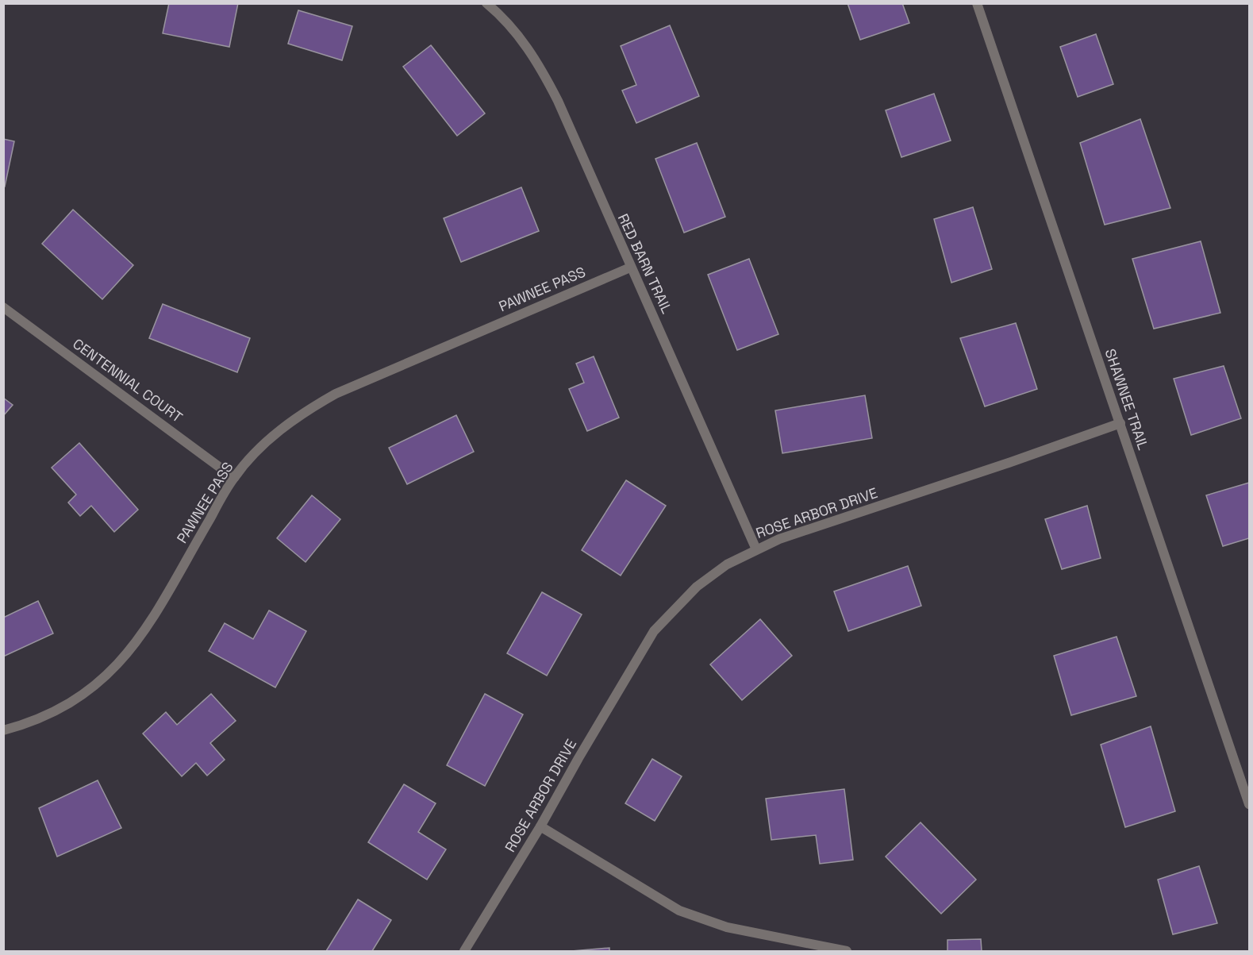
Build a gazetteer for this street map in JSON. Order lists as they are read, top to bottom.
{
  "streets": {
    "street": [
      "RED BARN TRAIL",
      "PAWNEE PASS",
      "CENTENNIAL COURT",
      "SHAWNEE TRAIL",
      "ROSE ARBOR DRIVE"
    ]
  },
  "crossings": [
    ["RED BARN TRAIL", "PAWNEE PASS"],
    ["RED BARN TRAIL", "ROSE ARBOR DRIVE"],
    ["PAWNEE PASS", "CENTENNIAL COURT"],
    ["SHAWNEE TRAIL", "ROSE ARBOR DRIVE"]
  ]
}
